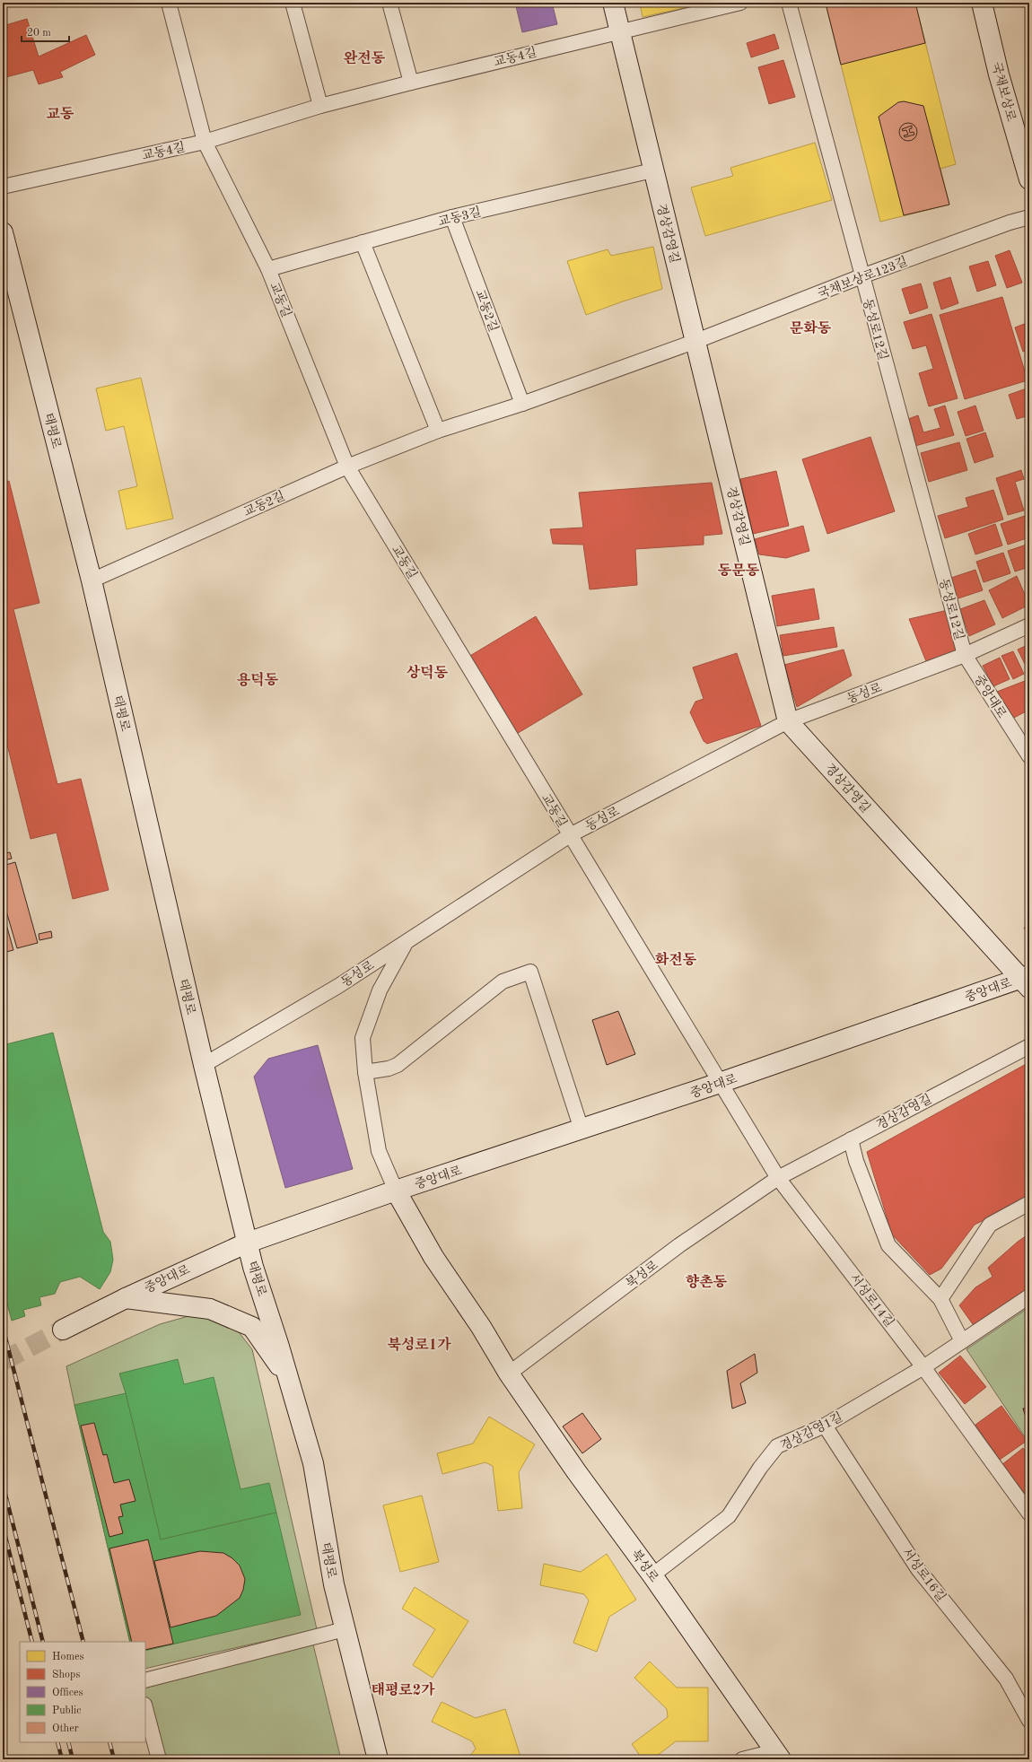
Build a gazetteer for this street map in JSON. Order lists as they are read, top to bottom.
{
  "streets": {
    "main road": [
      "국채보상로",
      "경상감영길",
      "태평로",
      "중앙대로",
      "북성로"
    ],
    "street": [
      "교동4길",
      "교동3길",
      "국채보상로123길",
      "교동길",
      "교동2길",
      "동성로12길",
      "동성로",
      "서성로14길",
      "경상감영1길",
      "서성로16길"
    ]
  },
  "crossings": [
    ["교동4길", "경상감영길"],
    ["교동4길", "교동길"],
    ["교동3길", "경상감영길"],
    ["교동3길", "교동길"],
    ["교동3길", "교동2길"],
    ["경상감영길", "국채보상로123길"],
    ["경상감영길", "교동2길"],
    ["경상감영길", "동성로"],
    ["경상감영길", "중앙대로"],
    ["경상감영길", "북성로"],
    ["경상감영길", "서성로14길"],
    ["국채보상로123길", "교동2길"],
    ["국채보상로123길", "동성로12길"],
    ["교동길", "교동2길"],
    ["교동길", "동성로"],
    ["교동길", "중앙대로"],
    ["교동길", "서성로14길"],
    ["교동2길", "태평로"],
    ["동성로12길", "동성로"],
    ["동성로12길", "중앙대로"],
    ["태평로", "동성로"],
    ["태평로", "중앙대로"],
    ["동성로", "중앙대로"],
    ["중앙대로", "북성로"],
    ["중앙대로", "서성로14길"],
    ["북성로", "서성로14길"],
    ["북성로", "경상감영1길"],
    ["서성로14길", "경상감영1길"],
    ["경상감영1길", "서성로16길"]
  ],
  "districts": [
    "완전동",
    "교동",
    "문화동",
    "동문동",
    "상덕동",
    "용덕동",
    "화전동",
    "향촌동",
    "북성로1가",
    "태평로2가"
  ],
  "legend": [
    "Homes",
    "Shops",
    "Offices",
    "Public",
    "Other"
  ],
  "scale_bar": "20 m"
}
